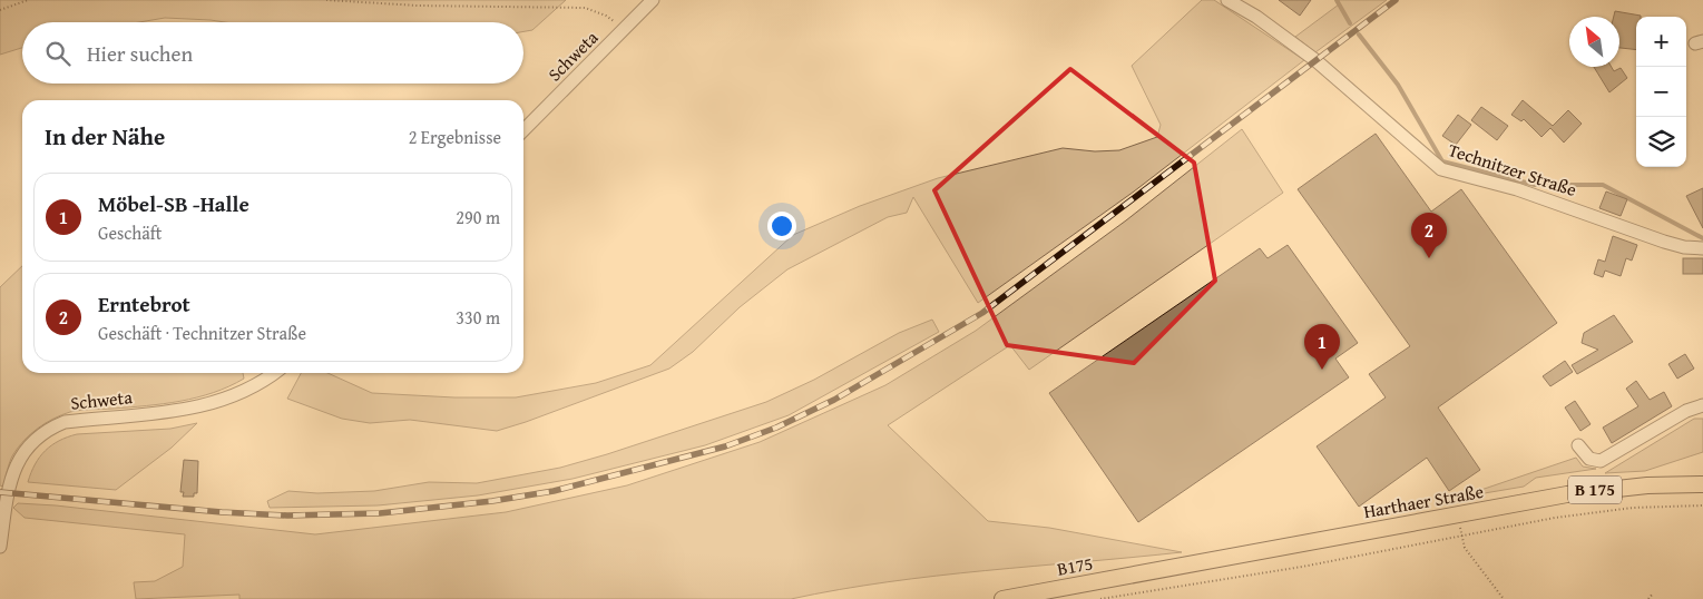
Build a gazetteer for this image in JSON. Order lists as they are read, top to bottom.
{
  "streets": {
    "main road": ["B 175", "Harthaer Straße", "B175"],
    "street": ["Schweta", "Technitzer Straße"]
  },
  "crossings": [
    ["Harthaer Straße", "B175"]
  ],
  "north": "top left",
  "page": {
    "map_buttons": ["+", "−"],
    "search": "Hier suchen",
    "heading": ["In der Nähe", "2 Ergebnisse"],
    "list": [
      {
        "mark": "1",
        "name": "Möbel-SB -Halle",
        "note": "Geschäft",
        "value": "290 m"
      },
      {
        "mark": "2",
        "name": "Erntebrot",
        "note": "Geschäft · Technitzer Straße",
        "value": "330 m"
      }
    ],
    "pins": ["2", "1"]
  }
}
